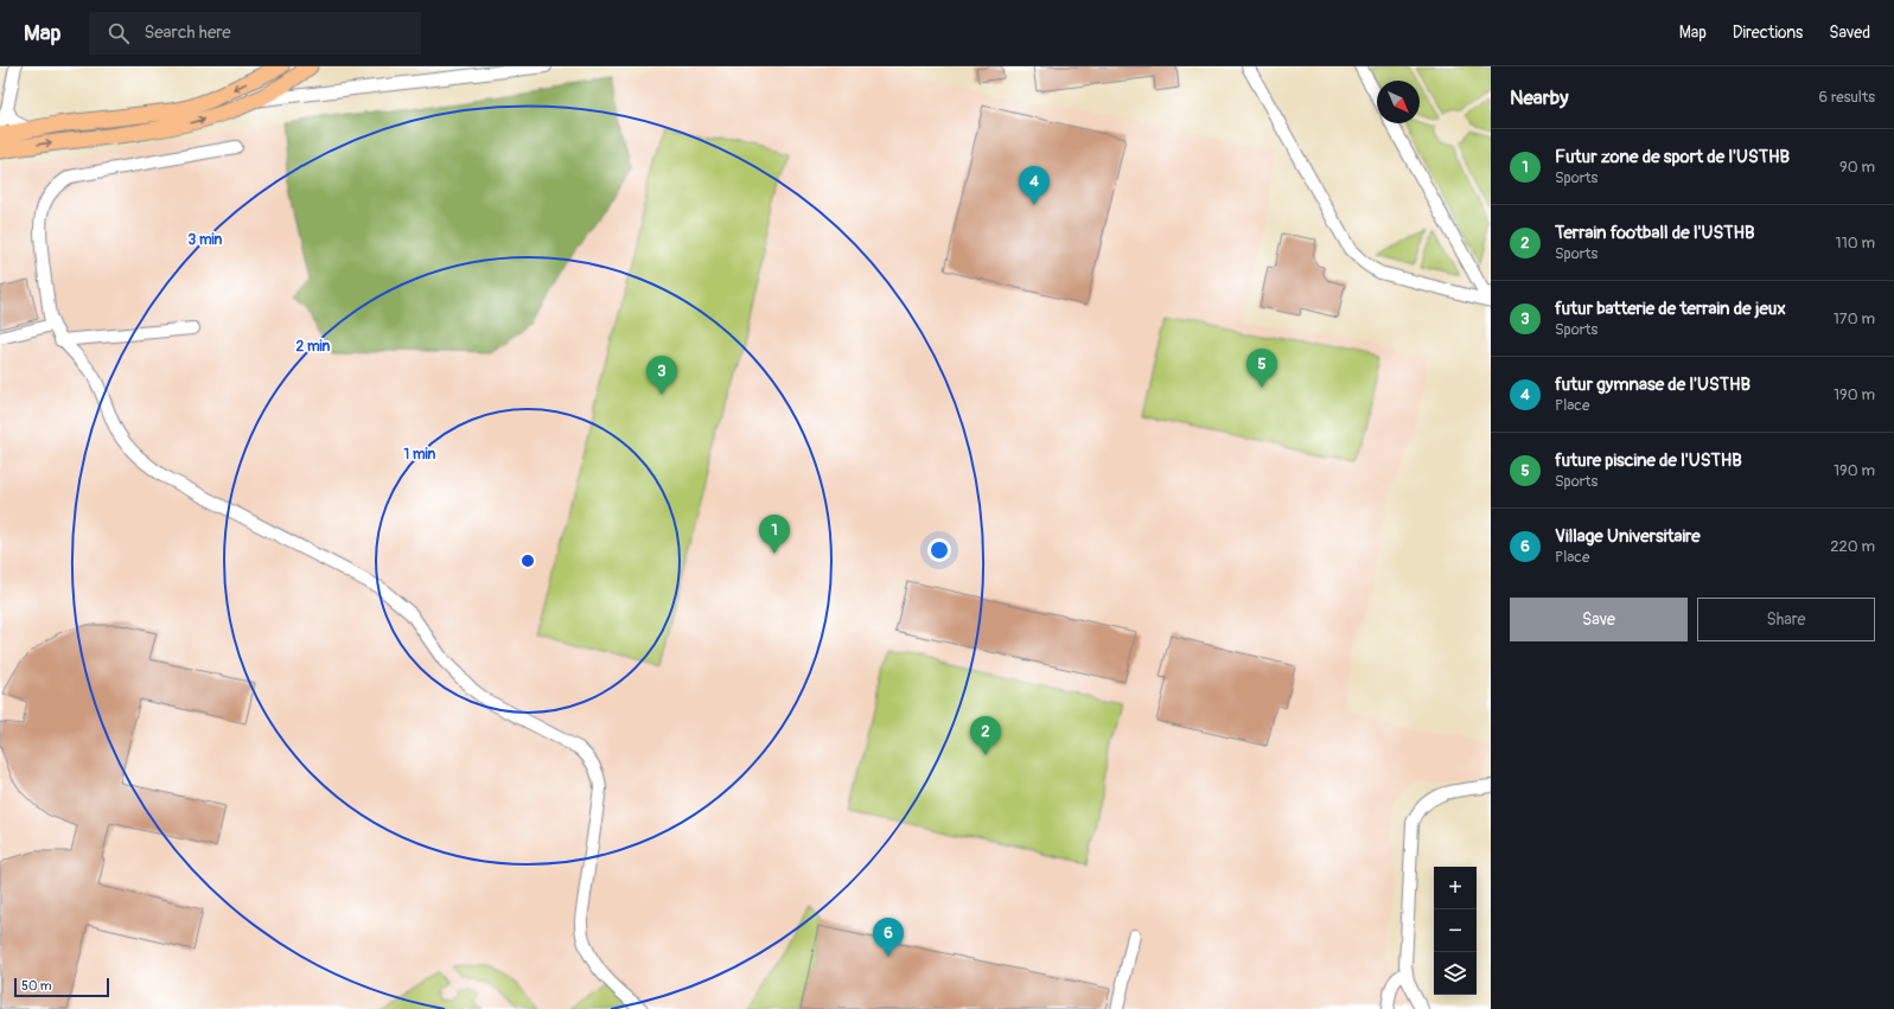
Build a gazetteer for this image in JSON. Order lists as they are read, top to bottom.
{
  "scale_bar": "50 m",
  "north": "bottom right",
  "page": {
    "header": "Map",
    "search": "Search here",
    "nav": ["Map", "Directions", "Saved"],
    "heading": ["Nearby", "6 results"],
    "list": [
      {
        "mark": "1",
        "name": "Futur zone de sport de l'USTHB",
        "note": "Sports",
        "value": "90 m"
      },
      {
        "mark": "2",
        "name": "Terrain football de l'USTHB",
        "note": "Sports",
        "value": "110 m"
      },
      {
        "mark": "3",
        "name": "futur batterie de terrain de jeux",
        "note": "Sports",
        "value": "170 m"
      },
      {
        "mark": "4",
        "name": "futur gymnase de l'USTHB",
        "note": "Place",
        "value": "190 m"
      },
      {
        "mark": "5",
        "name": "future piscine de l'USTHB",
        "note": "Sports",
        "value": "190 m"
      },
      {
        "mark": "6",
        "name": "Village Universitaire",
        "note": "Place",
        "value": "220 m"
      }
    ],
    "pins": [
      "4",
      "5",
      "3",
      "1",
      "2",
      "6"
    ],
    "buttons": ["Save", "Share"],
    "map_buttons": ["+", "−"],
    "scale": "50 m"
  },
  "rings": ["3 min", "2 min", "1 min"]
}
